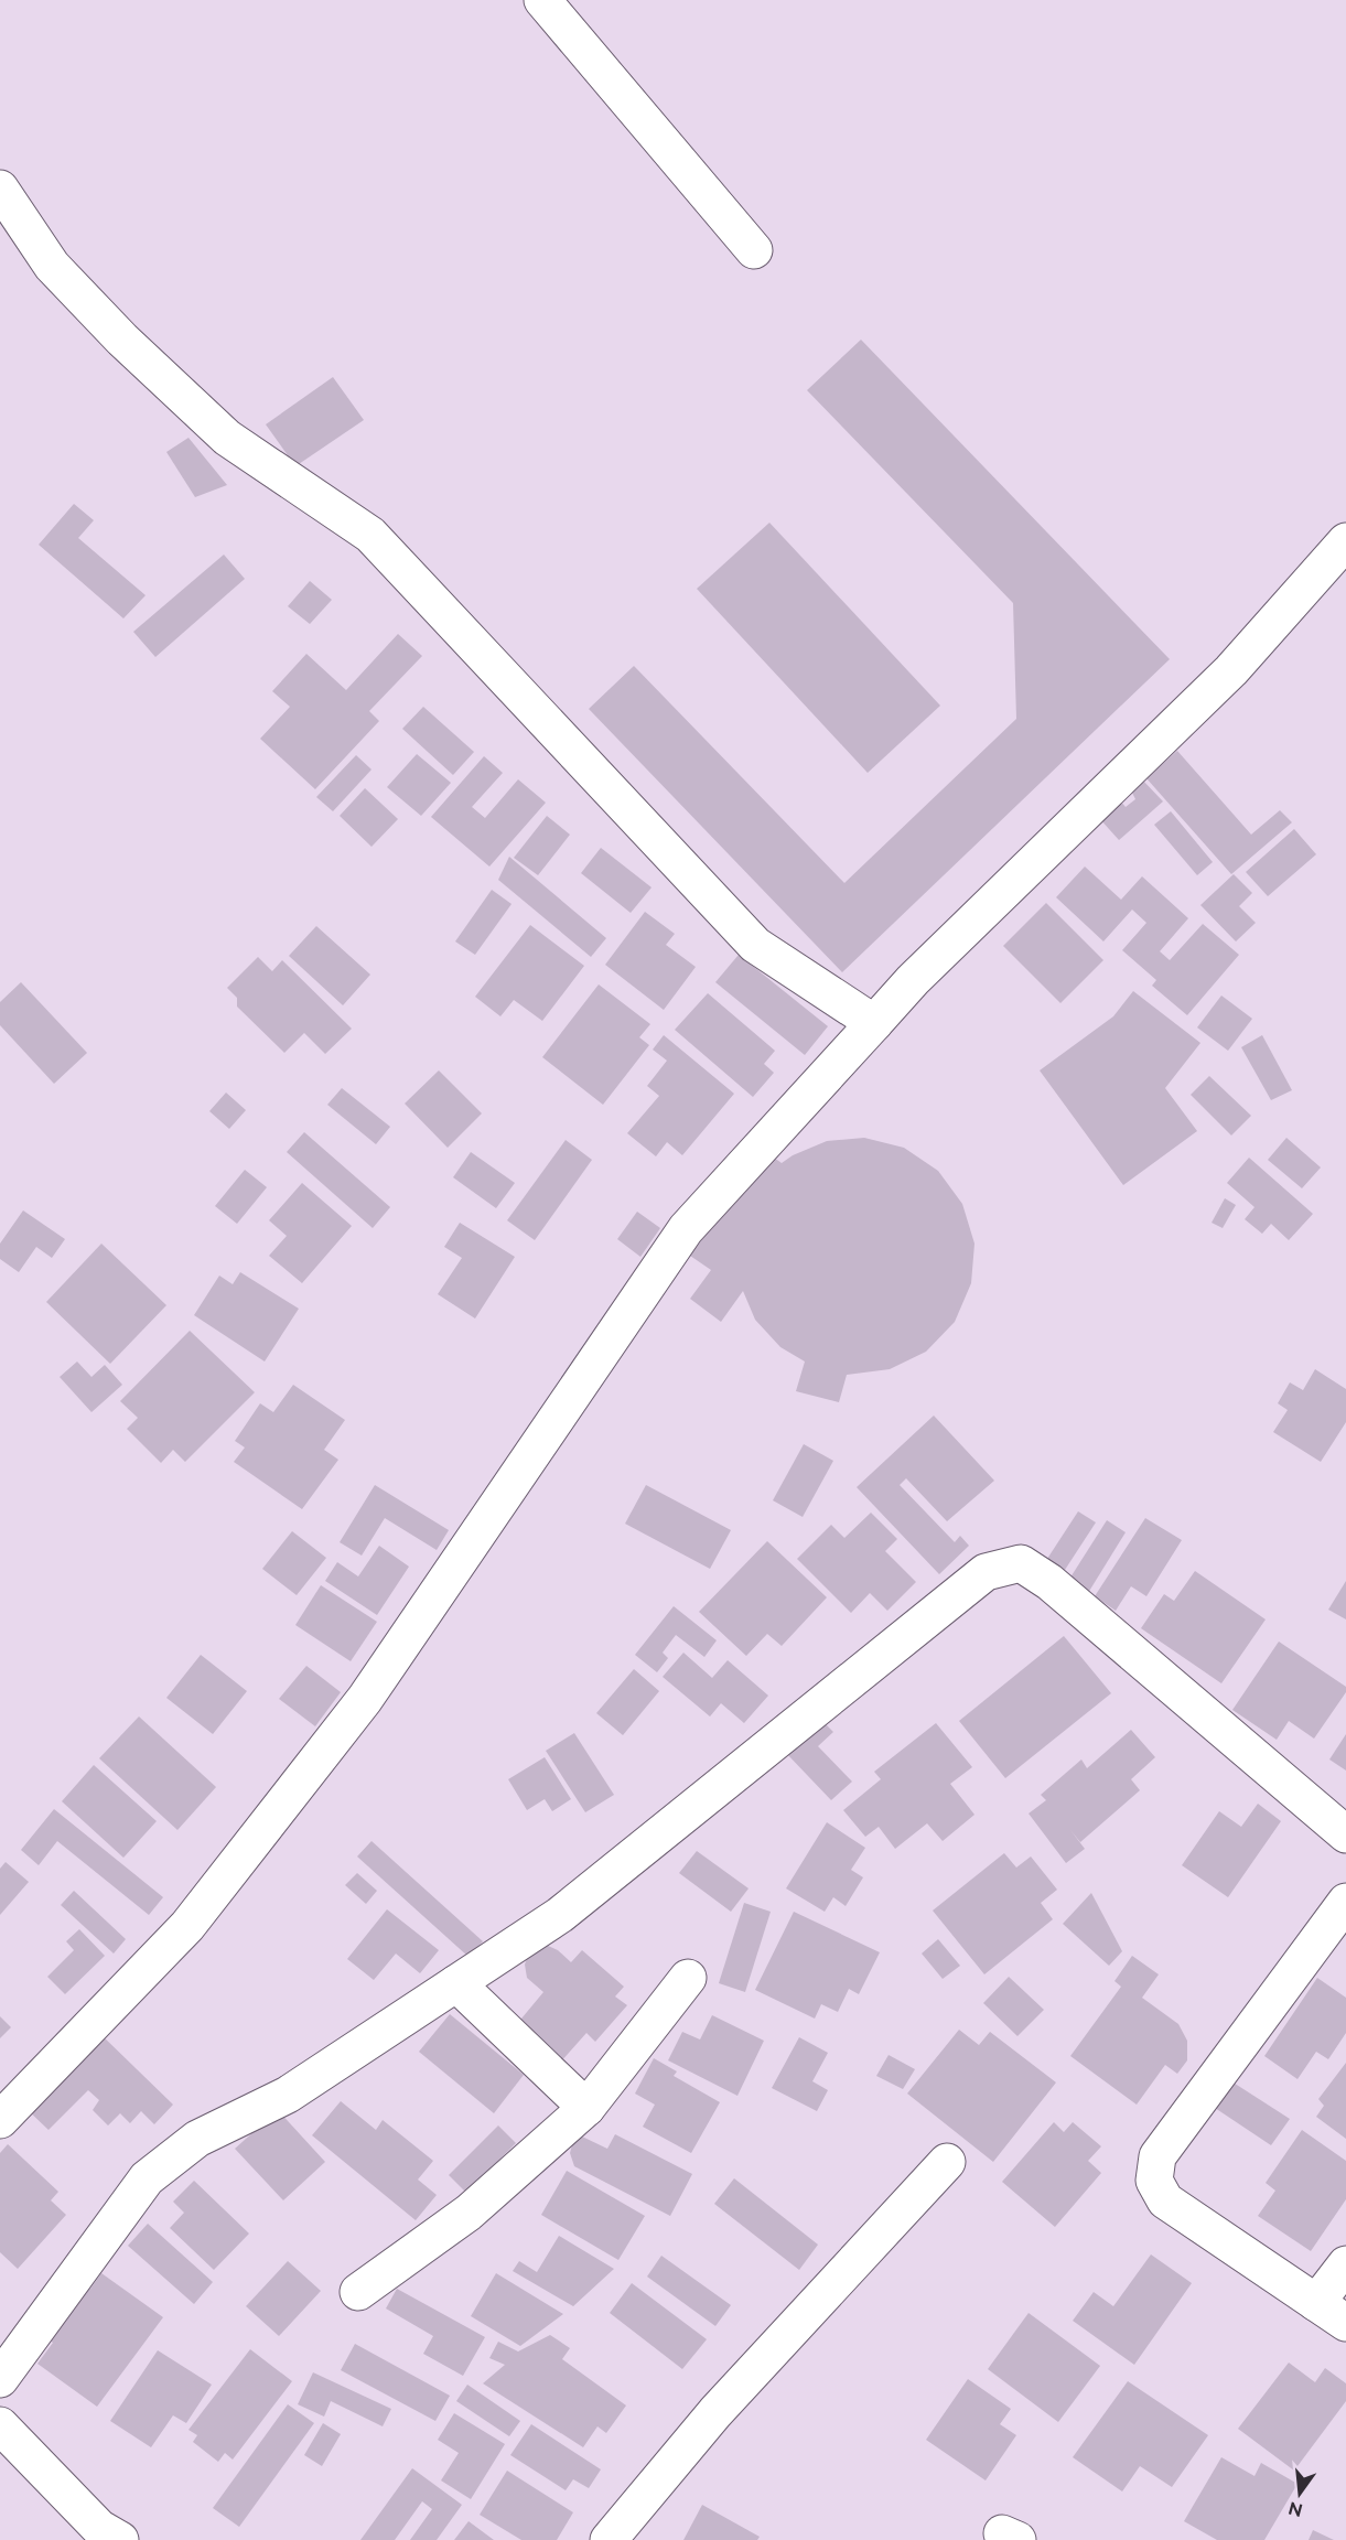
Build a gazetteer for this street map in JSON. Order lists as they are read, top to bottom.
{
  "north": "bottom"
}
